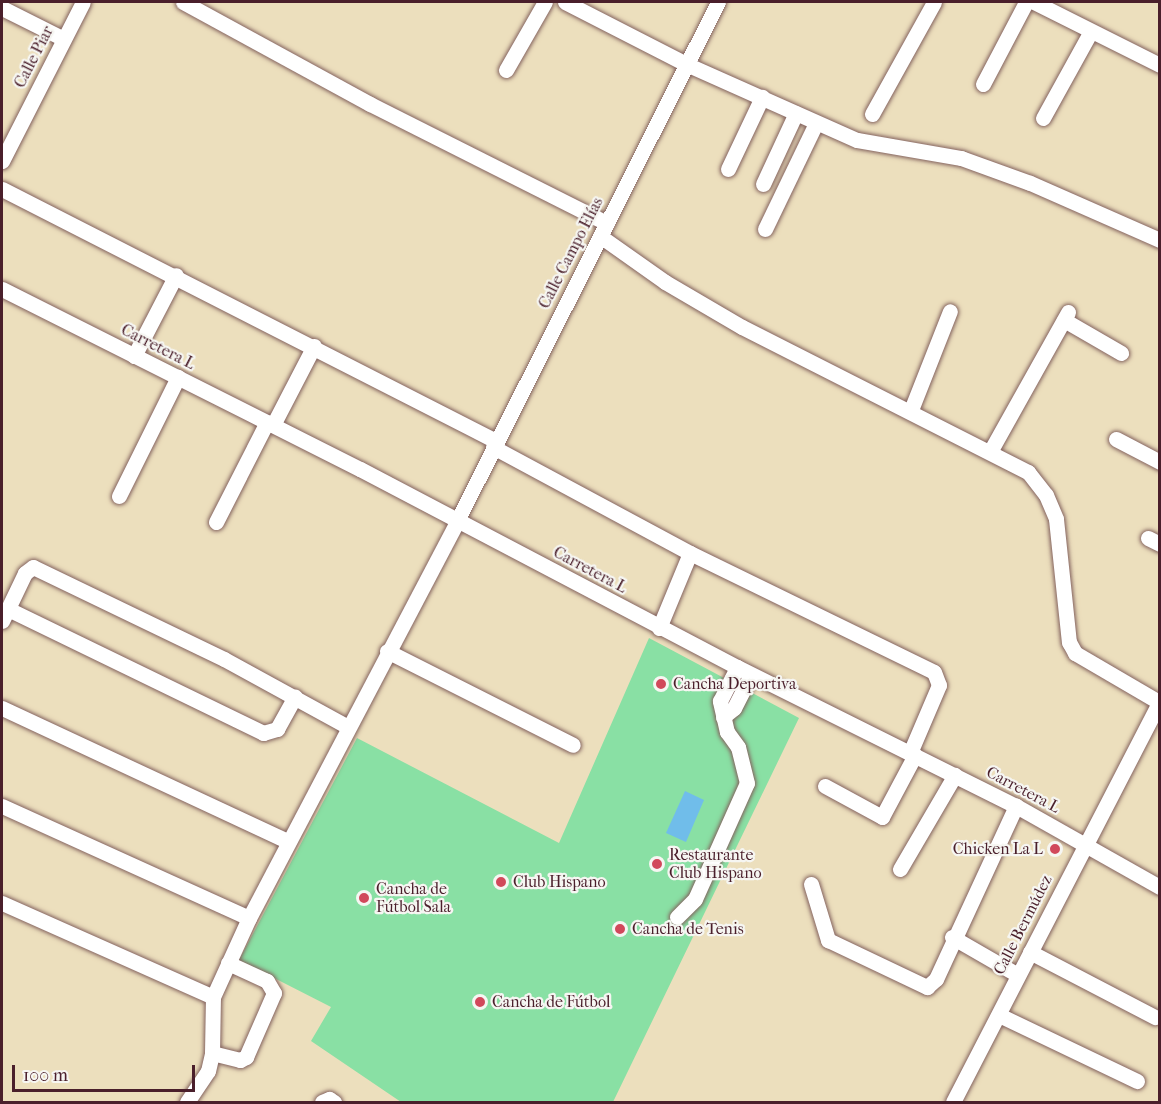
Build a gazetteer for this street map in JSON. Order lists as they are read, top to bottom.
{
  "streets": {
    "street": [
      "Calle Piar",
      "Calle Campo Elías",
      "Carretera L",
      "Calle Bermúdez"
    ]
  },
  "crossings": [
    ["Calle Campo Elías", "Carretera L"],
    ["Carretera L", "Calle Bermúdez"]
  ],
  "places": [
    "Cancha Deportiva",
    "Chicken La L",
    "Restaurante Club Hispano",
    "Club Hispano",
    "Cancha de Fútbol Sala",
    "Cancha de Tenis",
    "Cancha de Fútbol"
  ],
  "scale_bar": "100 m"
}
